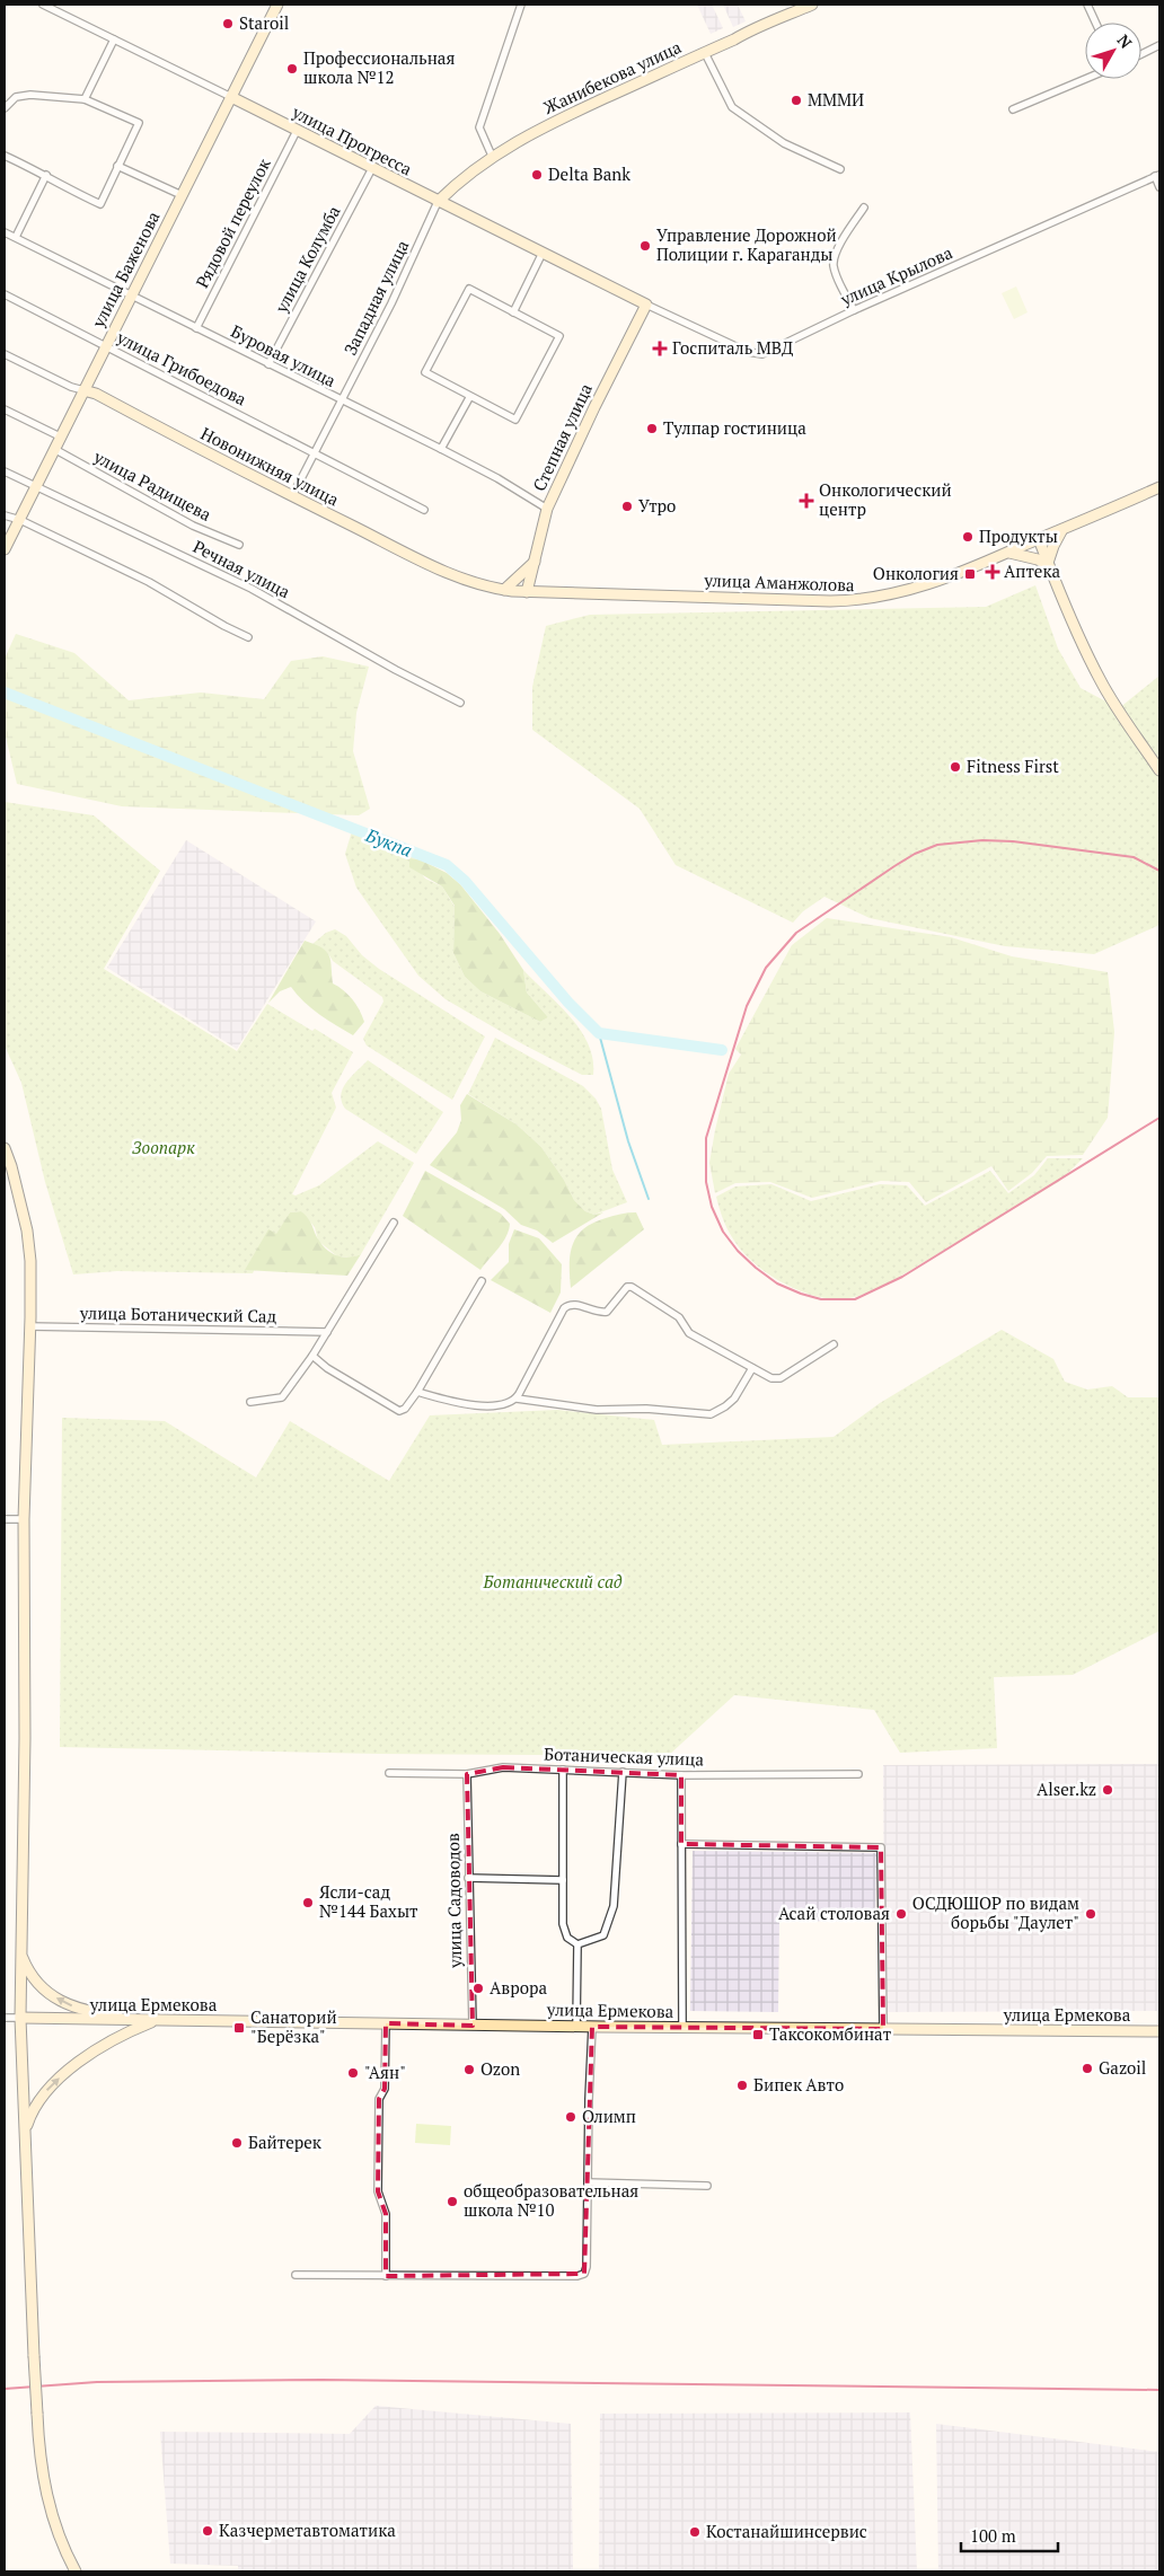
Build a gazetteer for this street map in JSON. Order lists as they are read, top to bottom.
{
  "streets": {
    "main road": [
      "Жанибекова улица",
      "улица Прогресса",
      "улица Баженова",
      "Степная улица",
      "Новонижняя улица",
      "улица Аманжолова",
      "улица Ермекова"
    ],
    "street": [
      "Рядовой переулок",
      "улица Колумба",
      "улица Крылова",
      "Западная улица",
      "Буровая улица",
      "улица Грибоедова",
      "улица Радищева",
      "Речная улица",
      "улица Ботанический Сад",
      "Ботаническая улица",
      "улица Садоводов"
    ]
  },
  "crossings": [
    ["Жанибекова улица", "улица Прогресса"],
    ["Жанибекова улица", "Западная улица"],
    ["улица Прогресса", "Рядовой переулок"],
    ["улица Прогресса", "улица Колумба"],
    ["улица Прогресса", "улица Баженова"],
    ["улица Прогресса", "улица Крылова"],
    ["улица Прогресса", "Западная улица"],
    ["улица Прогресса", "Степная улица"],
    ["Рядовой переулок", "Буровая улица"],
    ["улица Колумба", "Буровая улица"],
    ["улица Баженова", "Буровая улица"],
    ["улица Баженова", "улица Грибоедова"],
    ["улица Баженова", "Новонижняя улица"],
    ["улица Баженова", "улица Радищева"],
    ["улица Баженова", "Речная улица"],
    ["улица Крылова", "Степная улица"],
    ["Западная улица", "Буровая улица"],
    ["Западная улица", "улица Грибоедова"],
    ["Западная улица", "Новонижняя улица"],
    ["Буровая улица", "Степная улица"],
    ["Степная улица", "Новонижняя улица"],
    ["Степная улица", "улица Аманжолова"],
    ["Новонижняя улица", "улица Аманжолова"],
    ["Ботаническая улица", "улица Садоводов"],
    ["улица Садоводов", "улица Ермекова"]
  ],
  "water": ["Букпа"],
  "parks": ["Зоопарк", "Ботанический сад"],
  "places": {
    "other": [
      "Staroil",
      "Профессиональная школа №12",
      "МММИ",
      "Delta Bank",
      "Управление Дорожной Полиции г. Караганды",
      "Тулпар гостиница",
      "Утро",
      "Продукты",
      "Fitness First",
      "Alser.kz",
      "Ясли-сад №144 Бахыт",
      "Асай столовая",
      "ОСДЮШОР по видам борьбы \"Даулет\"",
      "Аврора",
      "Gazoil",
      "Ozon",
      "\"Аян\"",
      "Бипек Авто",
      "Олимп",
      "Байтерек",
      "общеобразовательная школа №10",
      "Казчерметавтоматика",
      "Костанайшинсервис"
    ],
    "health": ["Госпиталь МВД", "Онкологический центр", "Аптека"],
    "transit": ["Онкология", "Санаторий \"Берёзка\"", "Таксокомбинат"]
  },
  "scale_bar": "100 m",
  "north": "top right"
}
